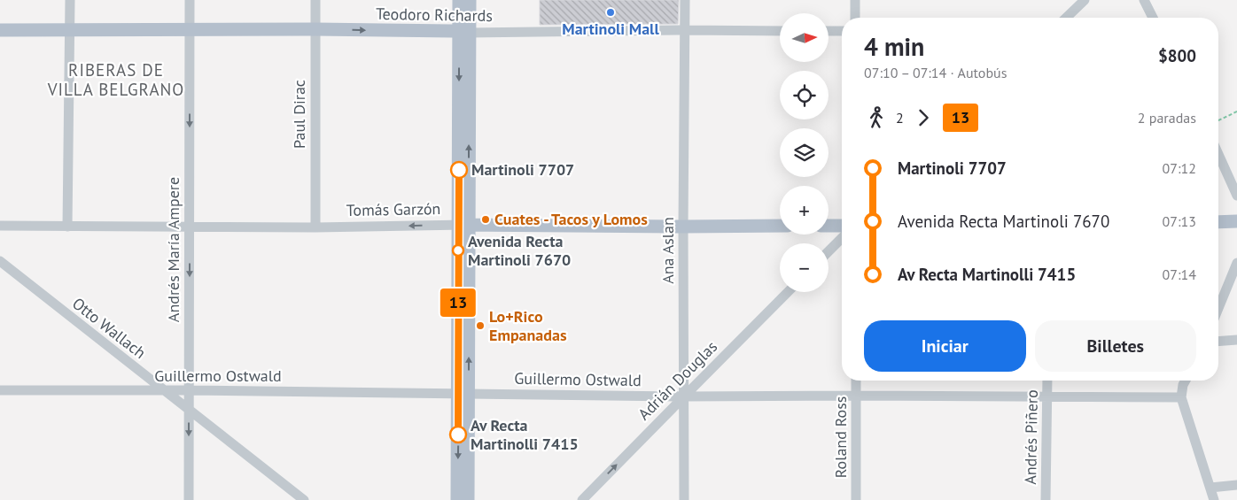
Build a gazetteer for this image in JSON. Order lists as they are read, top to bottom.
{
  "streets": {
    "main road": ["Teodoro Richards", "Tomás Garzón"],
    "street": [
      "Paul Dirac",
      "Andrés María Ampere",
      "Ana Aslan",
      "Otto Wallach",
      "Guillermo Ostwald",
      "Adrián Douglas",
      "Roland Ross",
      "Andrés Piñero"
    ]
  },
  "crossings": [
    ["Teodoro Richards", "Paul Dirac"],
    ["Teodoro Richards", "Andrés María Ampere"],
    ["Teodoro Richards", "Ana Aslan"],
    ["Paul Dirac", "Tomás Garzón"],
    ["Tomás Garzón", "Andrés María Ampere"],
    ["Tomás Garzón", "Ana Aslan"],
    ["Andrés María Ampere", "Otto Wallach"],
    ["Andrés María Ampere", "Guillermo Ostwald"],
    ["Ana Aslan", "Guillermo Ostwald"],
    ["Ana Aslan", "Adrián Douglas"],
    ["Otto Wallach", "Guillermo Ostwald"],
    ["Guillermo Ostwald", "Adrián Douglas"],
    ["Guillermo Ostwald", "Roland Ross"],
    ["Guillermo Ostwald", "Andrés Piñero"]
  ],
  "one_way": ["Andrés María Ampere", "Adrián Douglas"],
  "districts": ["RIBERAS DE VILLA BELGRANO"],
  "places": [
    "Martinoli Mall",
    "Martinoli 7707",
    "Cuates - Tacos y Lomos",
    "Avenida Recta Martinoli 7670",
    "Lo+Rico Empanadas",
    "Av Recta Martinolli 7415"
  ],
  "lines": ["bus line 13"],
  "north": "right",
  "page": {
    "on_map": "13",
    "map_buttons": ["+", "−"],
    "heading": ["4 min", "07:10 – 07:14 · Autobús", "$800"],
    "legs": ["2", "13", "2 paradas"],
    "list": [
      {
        "name": "Martinoli 7707",
        "value": "07:12"
      },
      {
        "name": "Avenida Recta Martinoli 7670",
        "value": "07:13"
      },
      {
        "name": "Av Recta Martinolli 7415",
        "value": "07:14"
      }
    ],
    "buttons": ["Iniciar", "Billetes"]
  }
}
